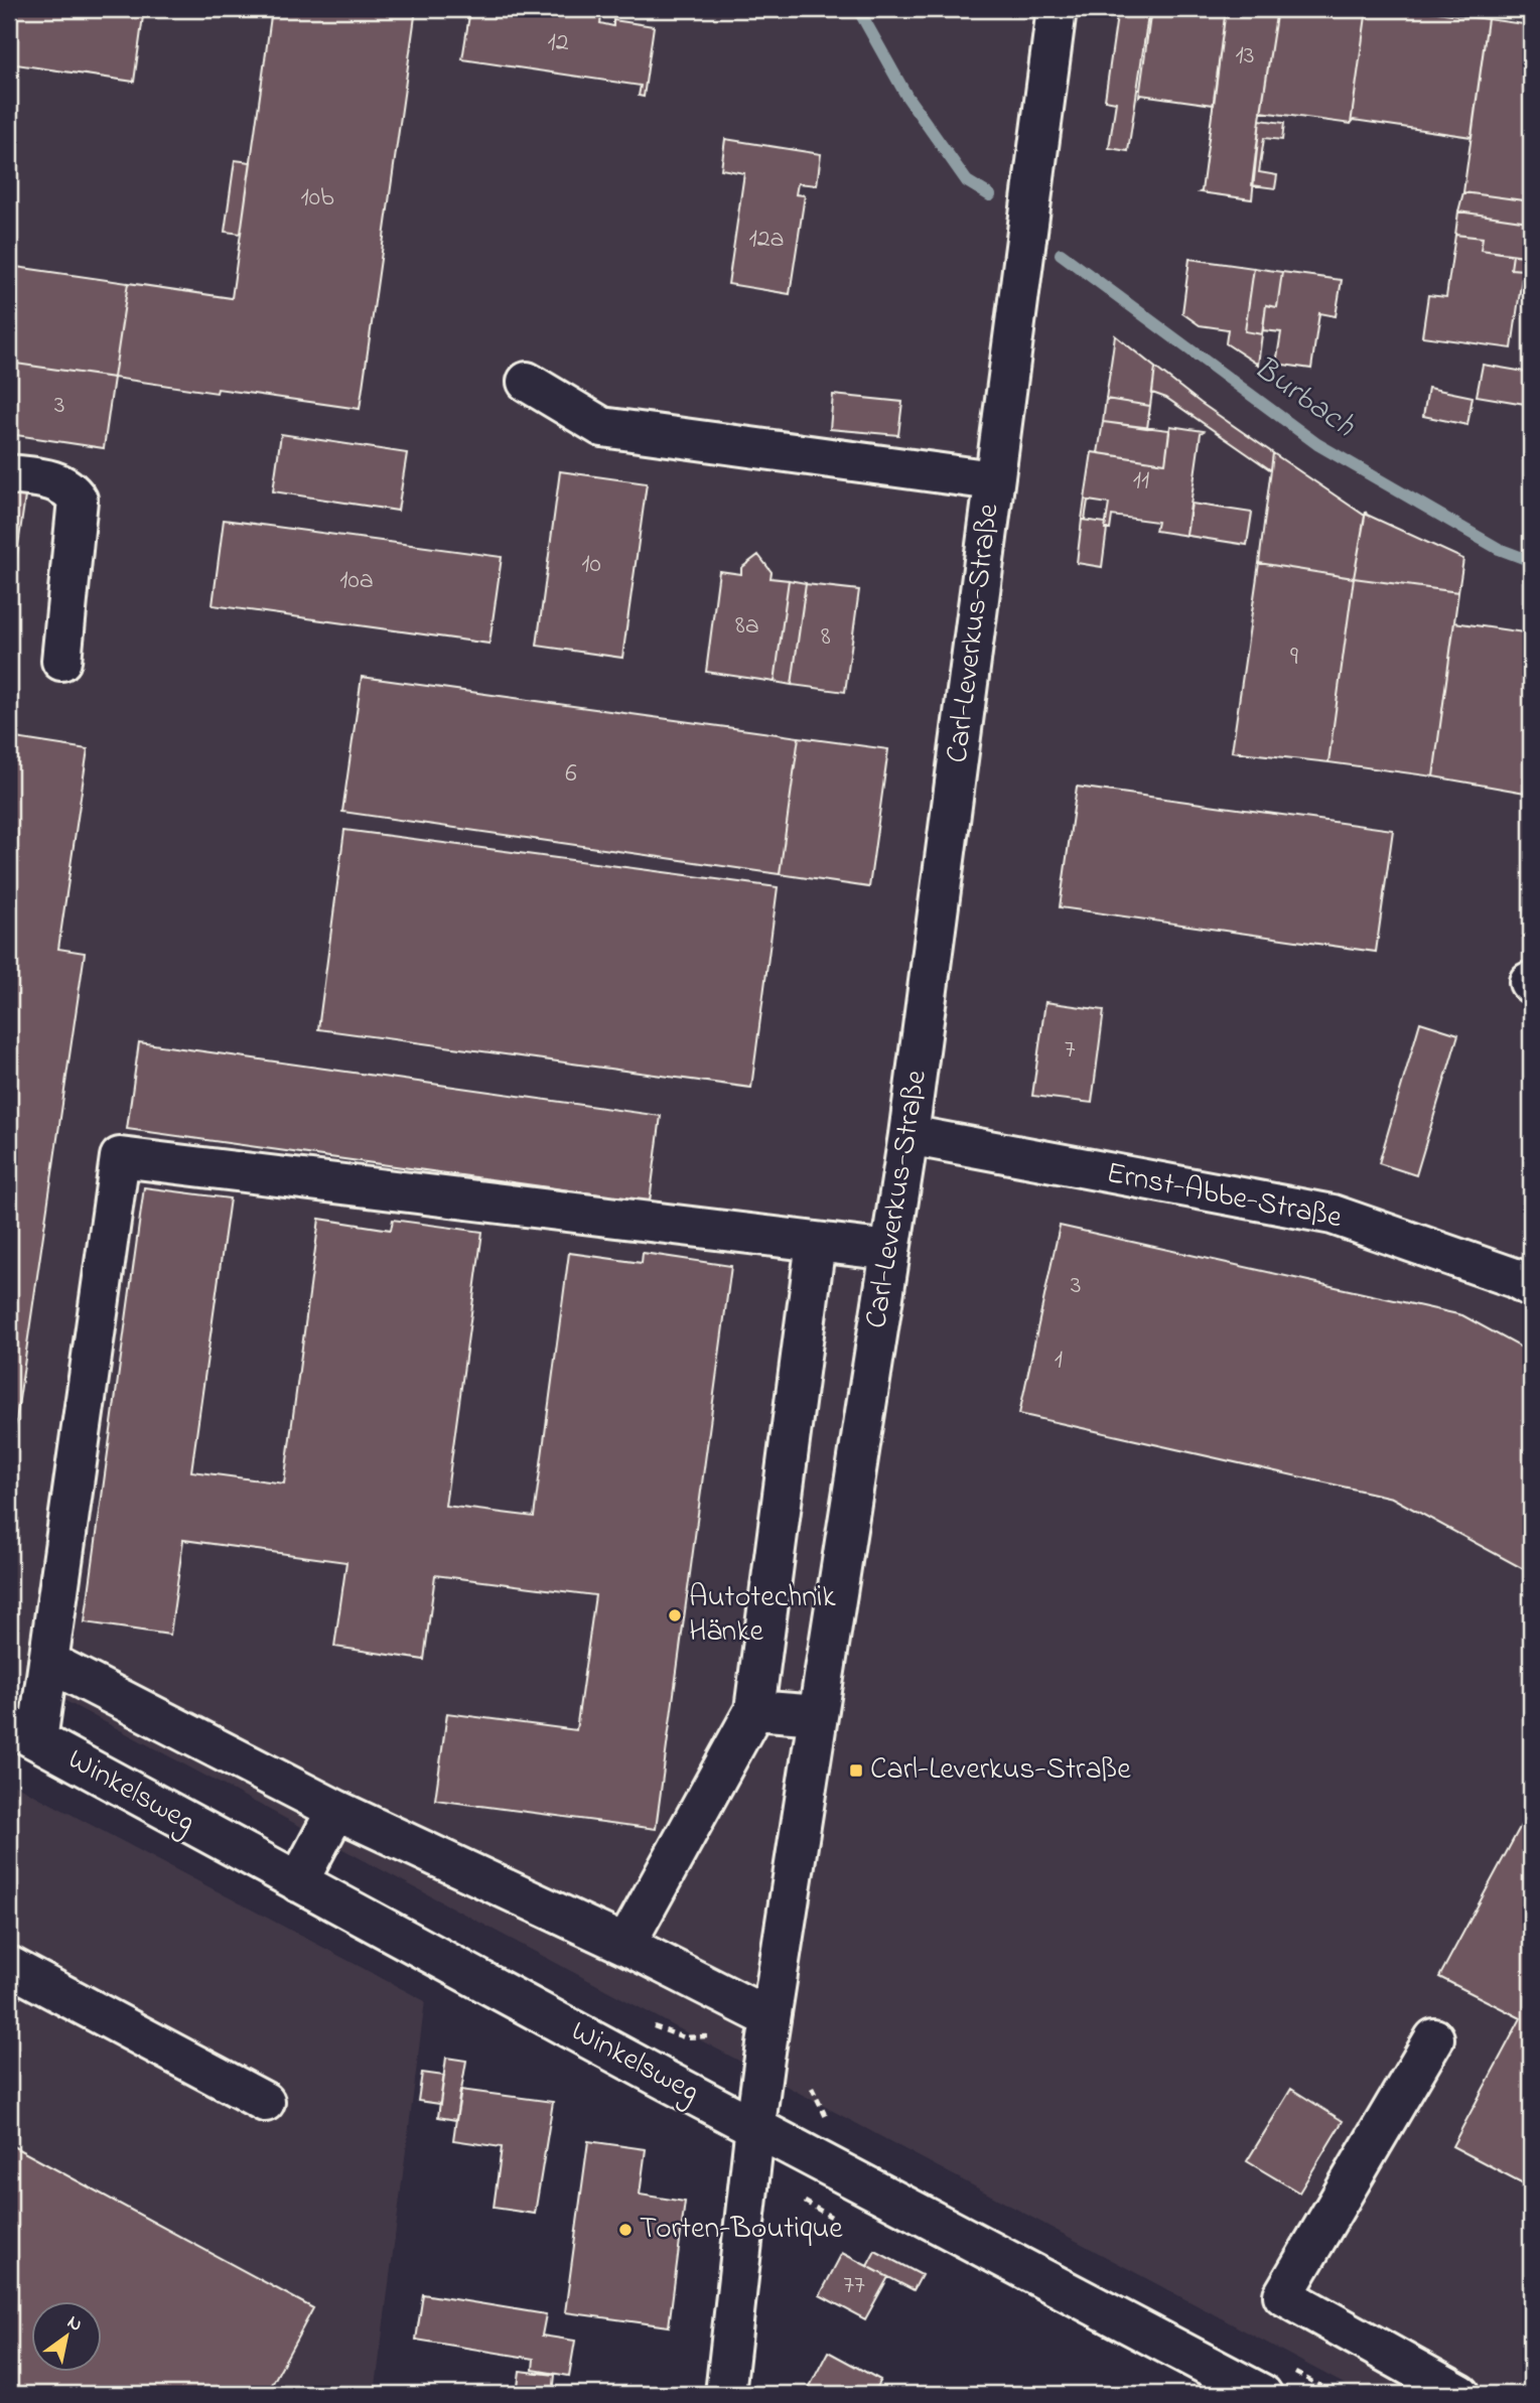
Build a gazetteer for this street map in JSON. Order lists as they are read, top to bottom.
{
  "streets": {
    "street": ["Carl-Leverkus-Straße", "Ernst-Abbe-Straße", "Winkelsweg"]
  },
  "crossings": [
    ["Carl-Leverkus-Straße", "Ernst-Abbe-Straße"],
    ["Carl-Leverkus-Straße", "Winkelsweg"]
  ],
  "water": ["Burbach"],
  "places": {
    "other": ["Autotechnik Hänke", "Torten-Boutique"],
    "transit": ["Carl-Leverkus-Straße"]
  },
  "house_numbers": [
    "12",
    "13",
    "10b",
    "12a",
    "3",
    "11",
    "10",
    "10a",
    "8a",
    "8",
    "9",
    "6",
    "7",
    "3",
    "1",
    "77"
  ],
  "north": "top right"
}
